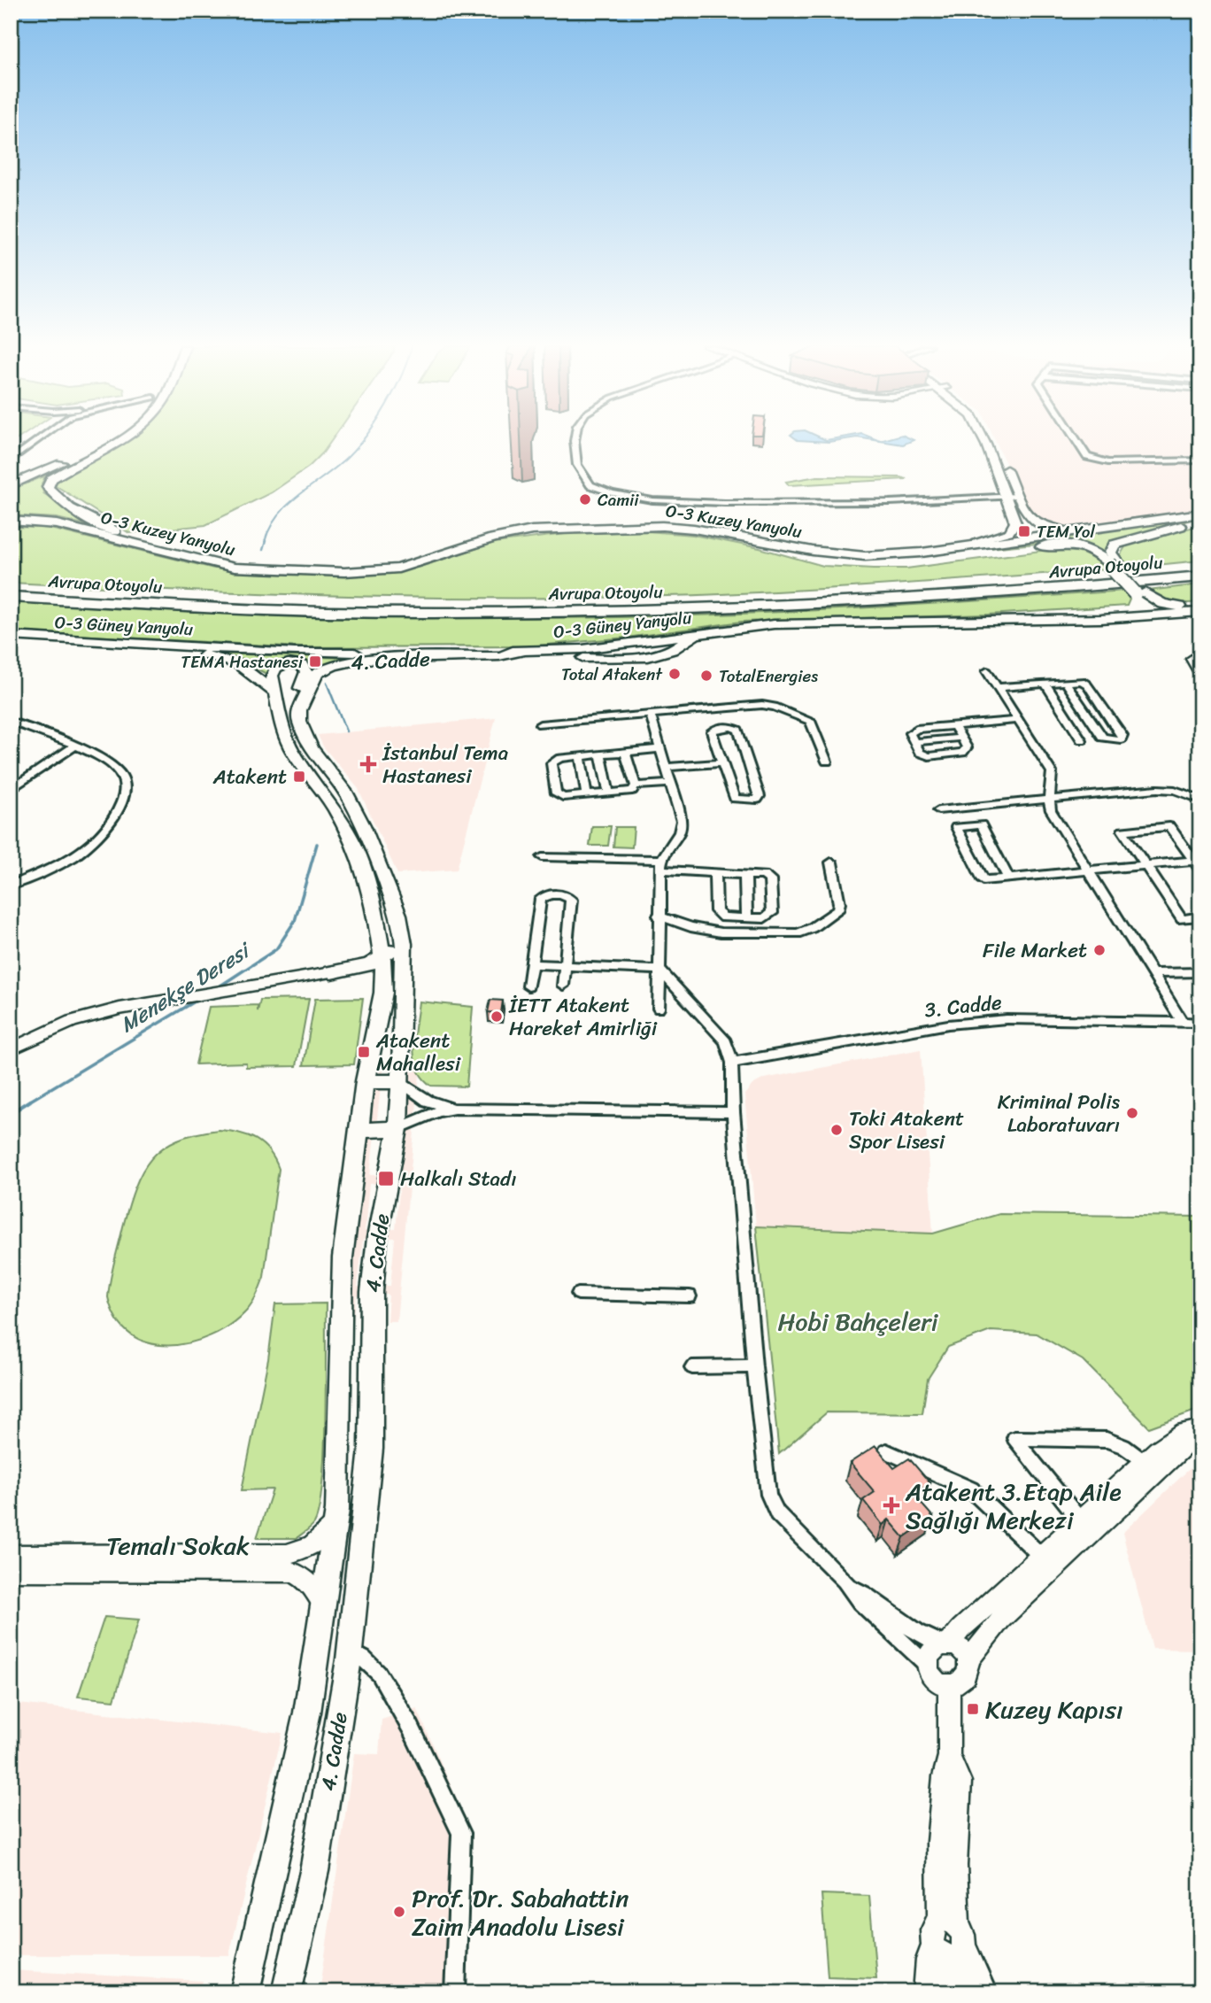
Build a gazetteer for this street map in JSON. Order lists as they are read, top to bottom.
{
  "streets": {
    "highway": ["Avrupa Otoyolu"],
    "main road": ["O-3 Kuzey Yanyolu", "O-3 Güney Yanyolu", "4. Cadde"],
    "street": ["3. Cadde", "Temalı Sokak"]
  },
  "crossings": [
    ["O-3 Güney Yanyolu", "4. Cadde"],
    ["4. Cadde", "Temalı Sokak"]
  ],
  "water": ["Menekşe Deresi"],
  "parks": ["Hobi Bahçeleri"],
  "places": {
    "other": [
      "Camii",
      "Total Atakent",
      "TotalEnergies",
      "File Market",
      "İETT Atakent Hareket Amirliği",
      "Kriminal Polis Laboratuvarı",
      "Toki Atakent Spor Lisesi",
      "Prof. Dr. Sabahattin Zaim Anadolu Lisesi"
    ],
    "transit": [
      "TEM Yol",
      "TEMA Hastanesi",
      "Atakent",
      "Atakent Mahallesi",
      "Halkalı Stadı",
      "Kuzey Kapısı"
    ],
    "health": ["İstanbul Tema Hastanesi", "Atakent 3.Etap Aile Sağlığı Merkezi"]
  }
}
